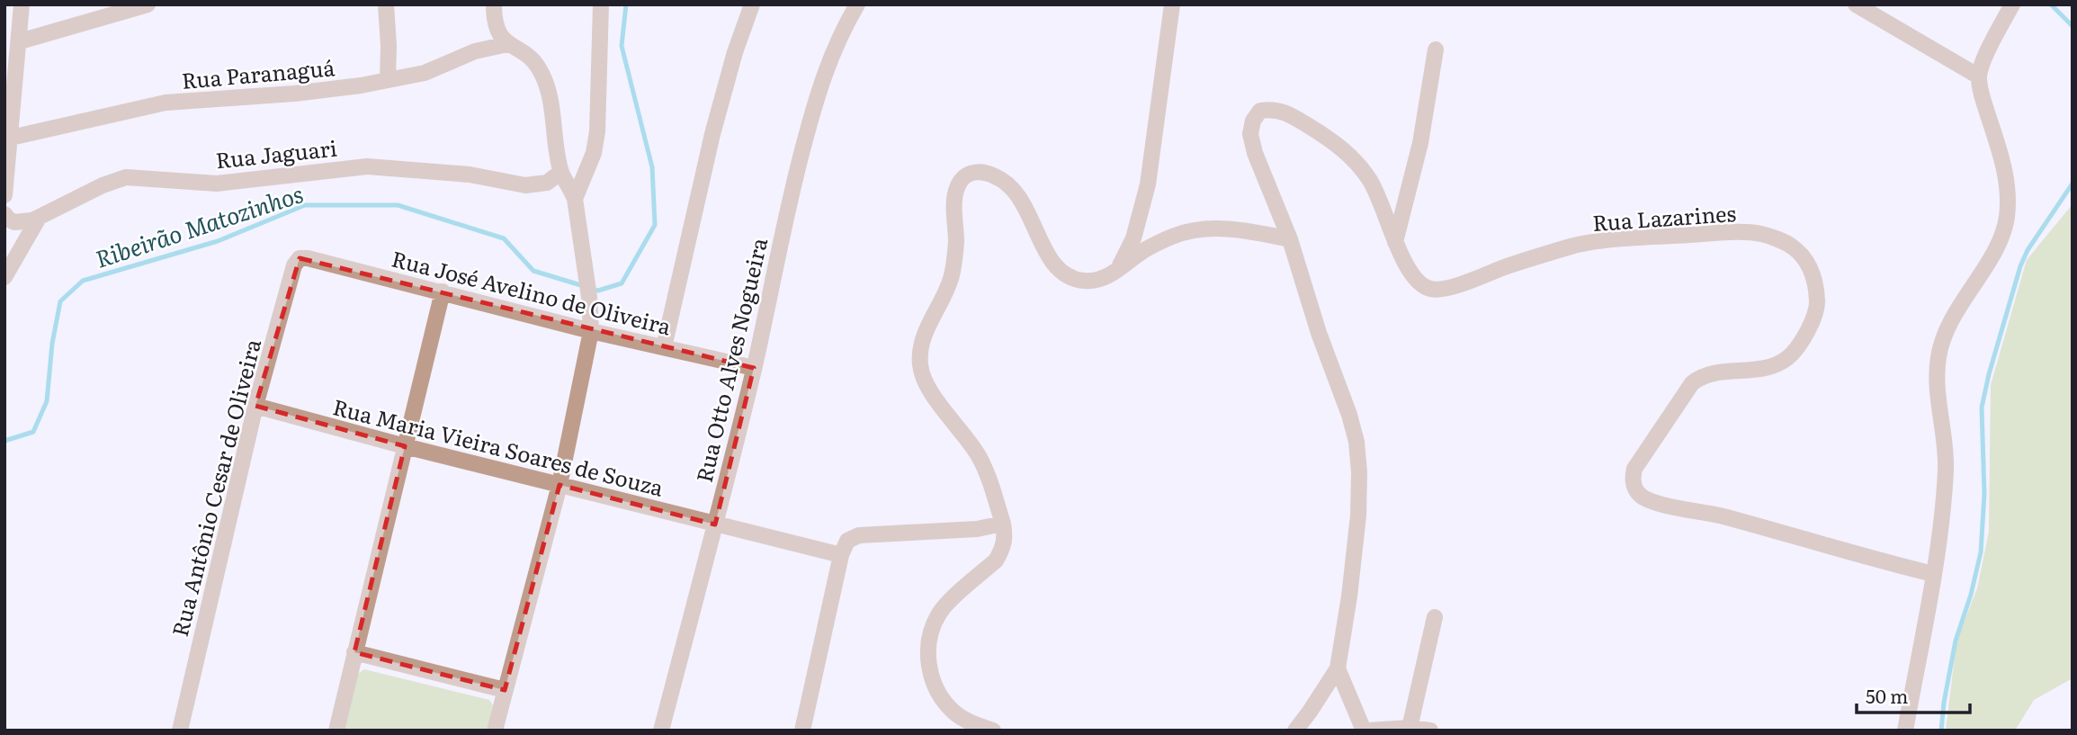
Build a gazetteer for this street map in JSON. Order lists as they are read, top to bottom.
{
  "streets": {
    "street": [
      "Rua Paranaguá",
      "Rua Jaguari",
      "Rua Lazarines",
      "Rua José Avelino de Oliveira",
      "Rua Otto Alves Nogueira",
      "Rua Maria Vieira Soares de Souza",
      "Rua Antônio Cesar de Oliveira"
    ]
  },
  "crossings": [
    ["Rua José Avelino de Oliveira", "Rua Otto Alves Nogueira"],
    ["Rua José Avelino de Oliveira", "Rua Antônio Cesar de Oliveira"],
    ["Rua Otto Alves Nogueira", "Rua Maria Vieira Soares de Souza"],
    ["Rua Maria Vieira Soares de Souza", "Rua Antônio Cesar de Oliveira"]
  ],
  "water": ["Ribeirão Matozinhos"],
  "scale_bar": "50 m"
}
